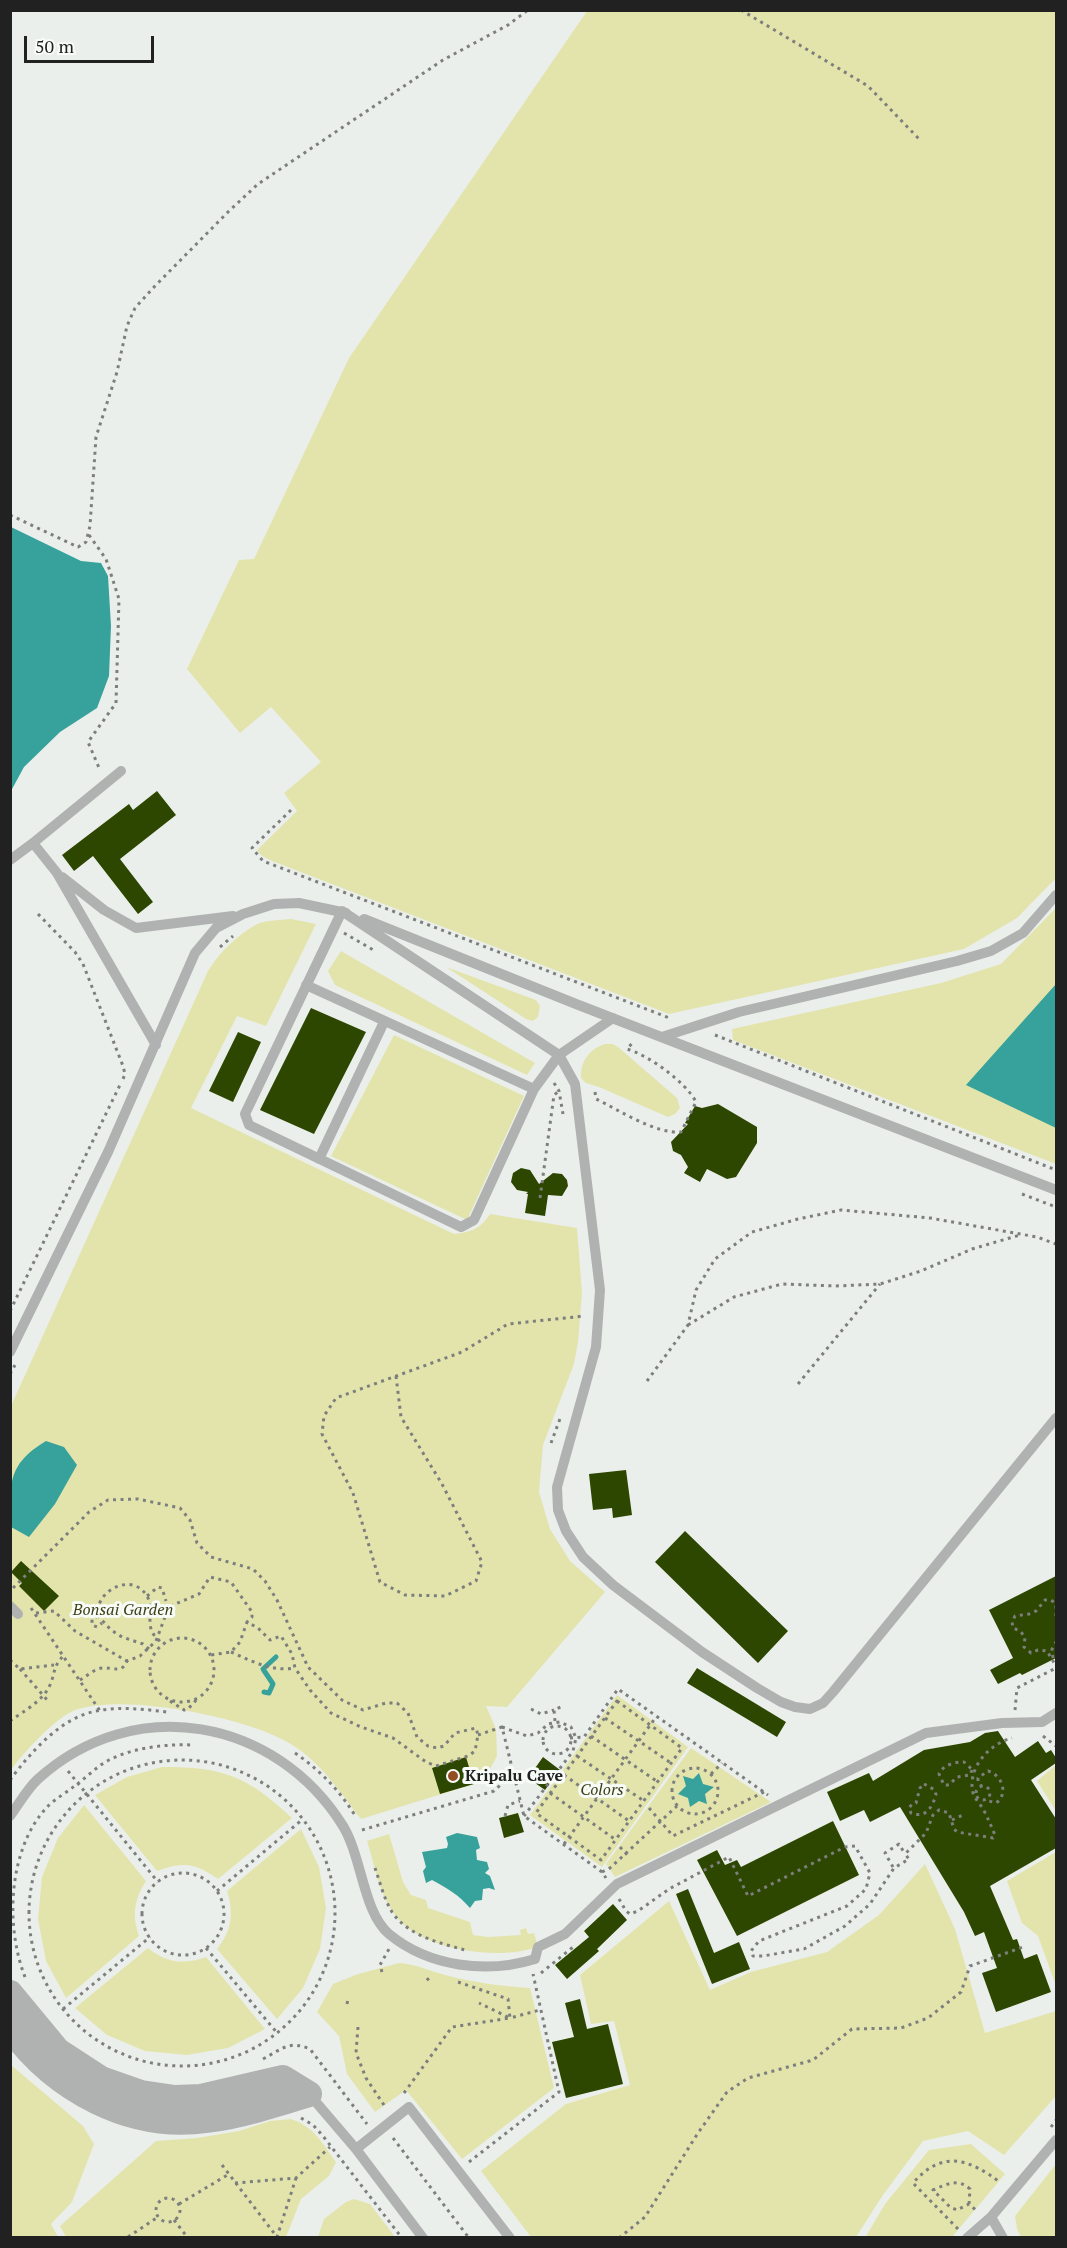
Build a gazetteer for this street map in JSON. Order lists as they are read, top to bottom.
{
  "parks": ["Bonsai Garden", "Colors"],
  "places": ["Kripalu Cave"],
  "scale_bar": "50 m"
}
